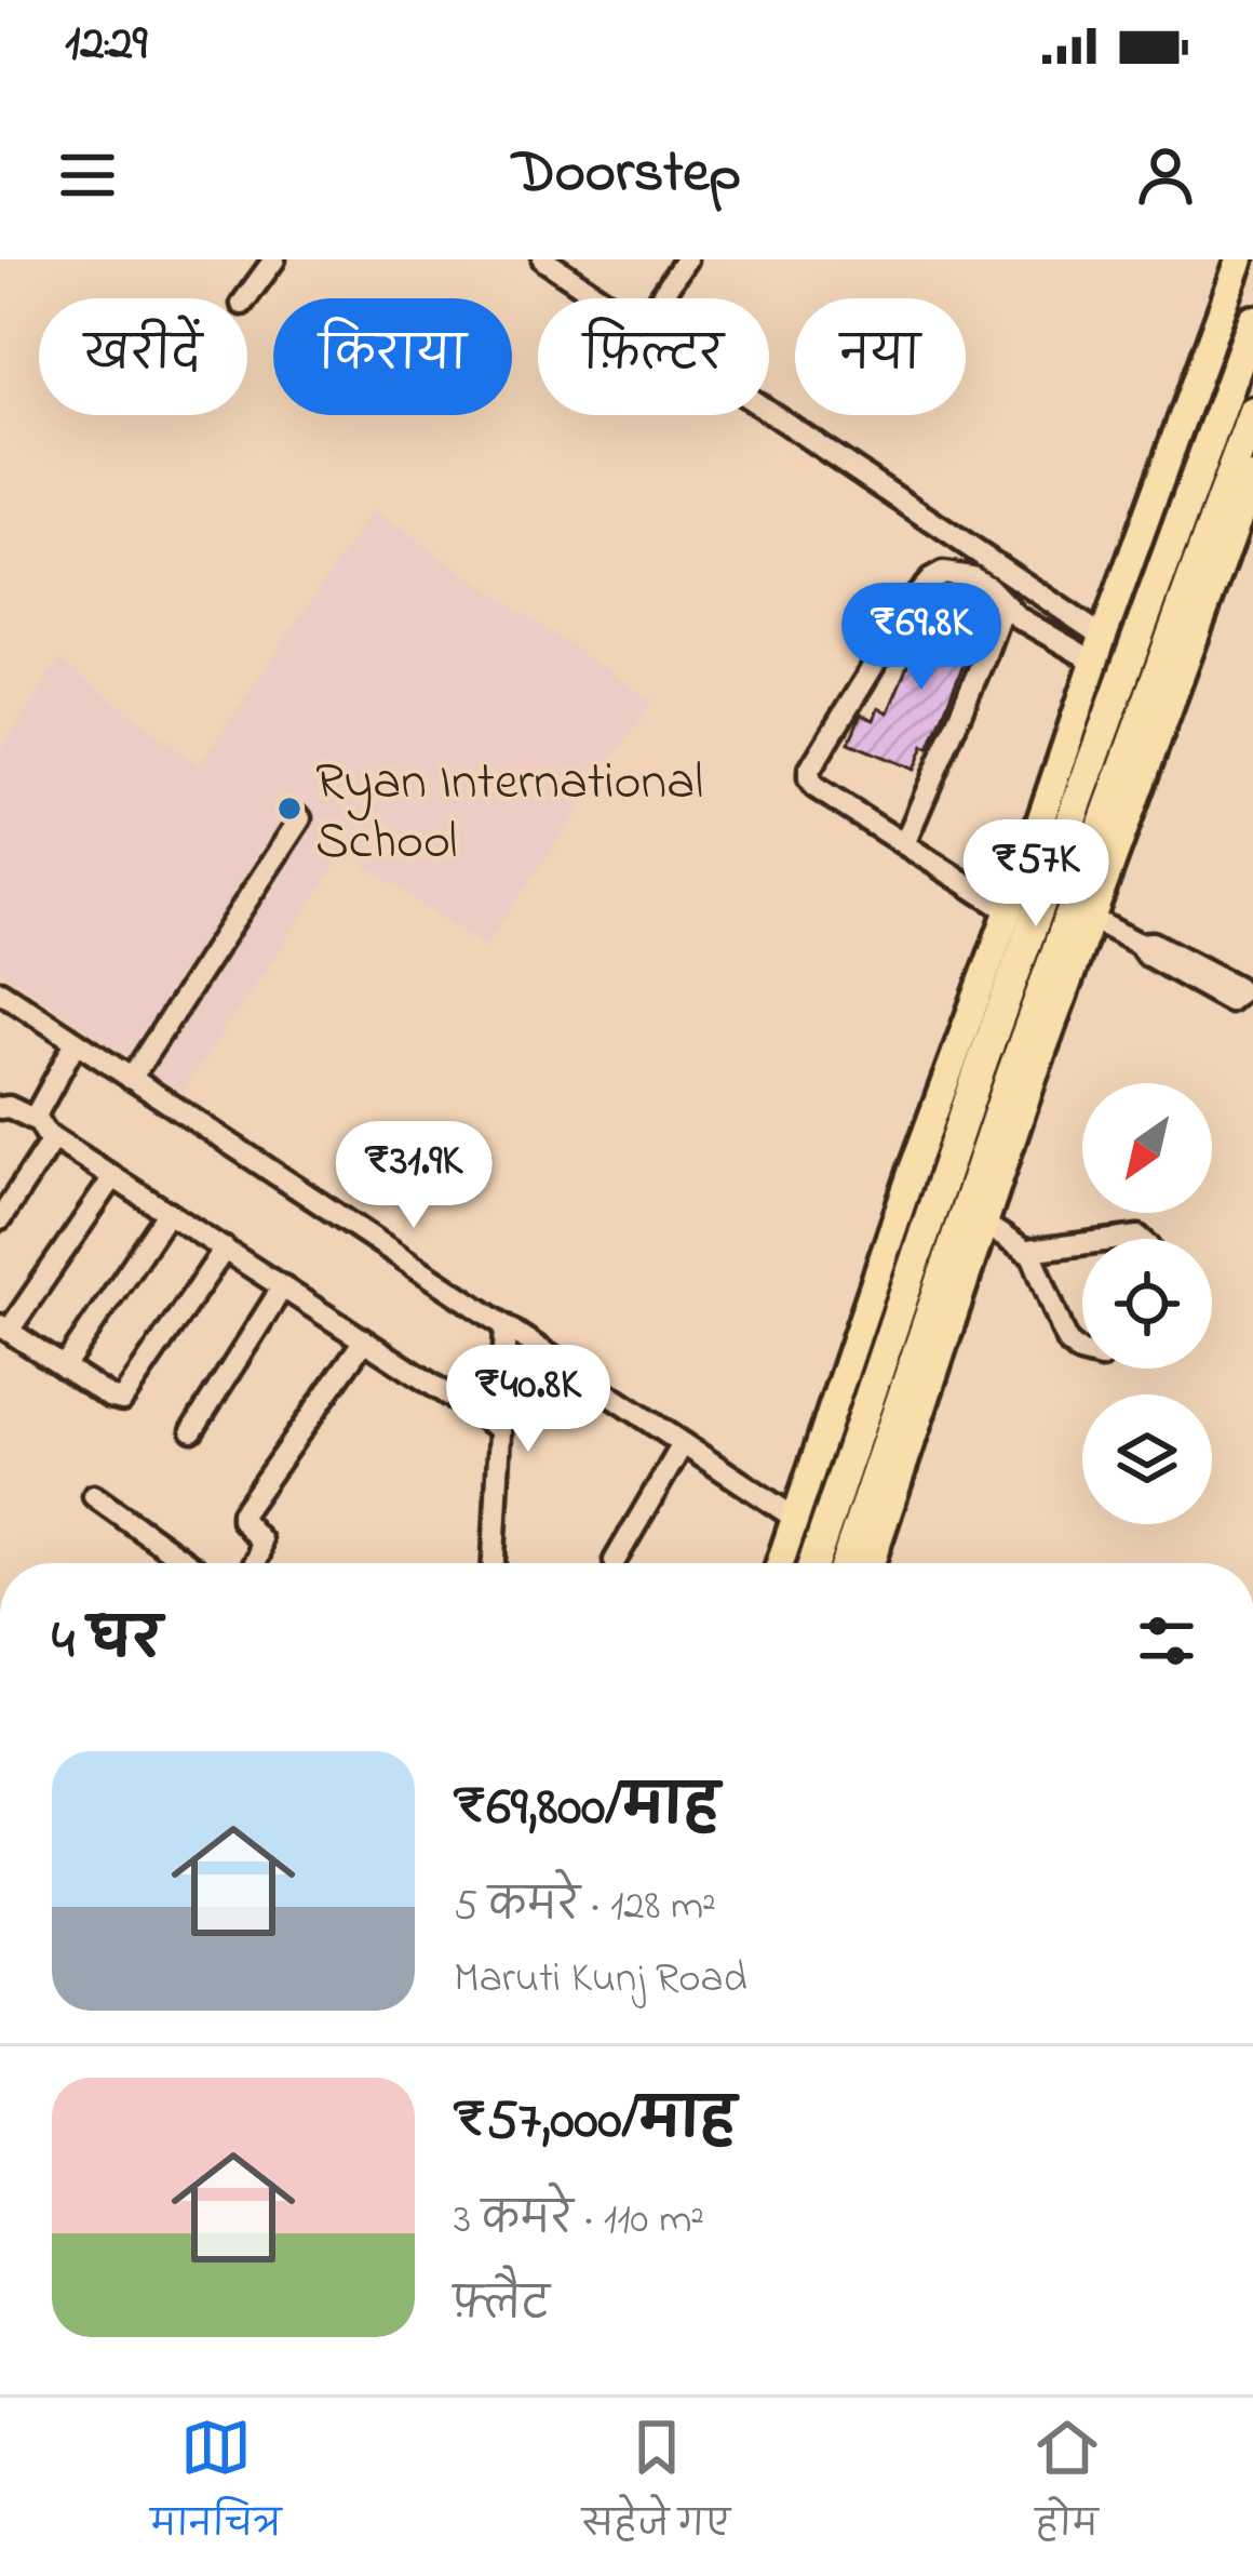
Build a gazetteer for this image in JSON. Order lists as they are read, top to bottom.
{
  "places": ["Ryan International School"],
  "north": "bottom left",
  "page": {
    "status": "12:29",
    "header": "Doorstep",
    "chip": [
      "खरीदें",
      "किराया",
      "फ़िल्टर",
      "नया"
    ],
    "price": [
      "₹69.8K",
      "₹57K",
      "₹31.9K",
      "₹40.8K"
    ],
    "heading": "4 घर",
    "list": [
      {
        "name": "₹69,800/माह",
        "note": "5 कमरे · 128 m² · Maruti Kunj Road"
      },
      {
        "name": "₹57,000/माह",
        "note": "3 कमरे · 110 m² · फ़्लैट"
      }
    ],
    "tabs": ["मानचित्र", "सहेजे गए", "होम"]
  }
}
